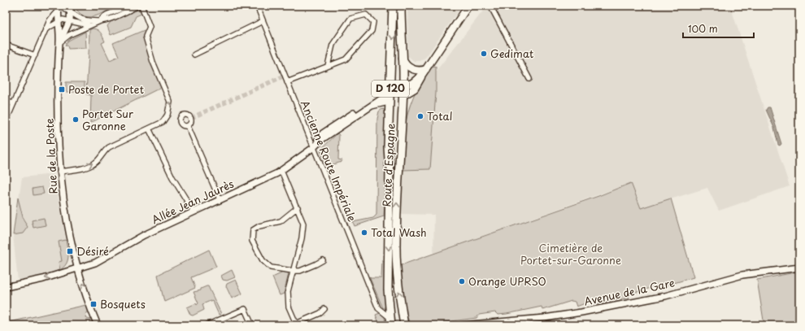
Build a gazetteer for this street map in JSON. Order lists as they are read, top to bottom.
{
  "streets": {
    "main road": ["D 120", "Route d'Espagne"],
    "street": [
      "Rue de la Poste",
      "Ancienne Route Impériale",
      "Allée Jean Jaurès",
      "Avenue de la Gare"
    ]
  },
  "crossings": [
    ["Rue de la Poste", "Allée Jean Jaurès"],
    ["Ancienne Route Impériale", "Route d'Espagne"],
    ["Ancienne Route Impériale", "Allée Jean Jaurès"],
    ["Route d'Espagne", "Allée Jean Jaurès"]
  ],
  "parks": ["Cimetière de Portet-sur-Garonne"],
  "places": {
    "other": [
      "Gedimat",
      "Total",
      "Portet Sur Garonne",
      "Total Wash",
      "Orange UPRSO"
    ],
    "transit": ["Poste de Portet", "Désiré", "Bosquets"]
  },
  "scale_bar": "100 m"
}
